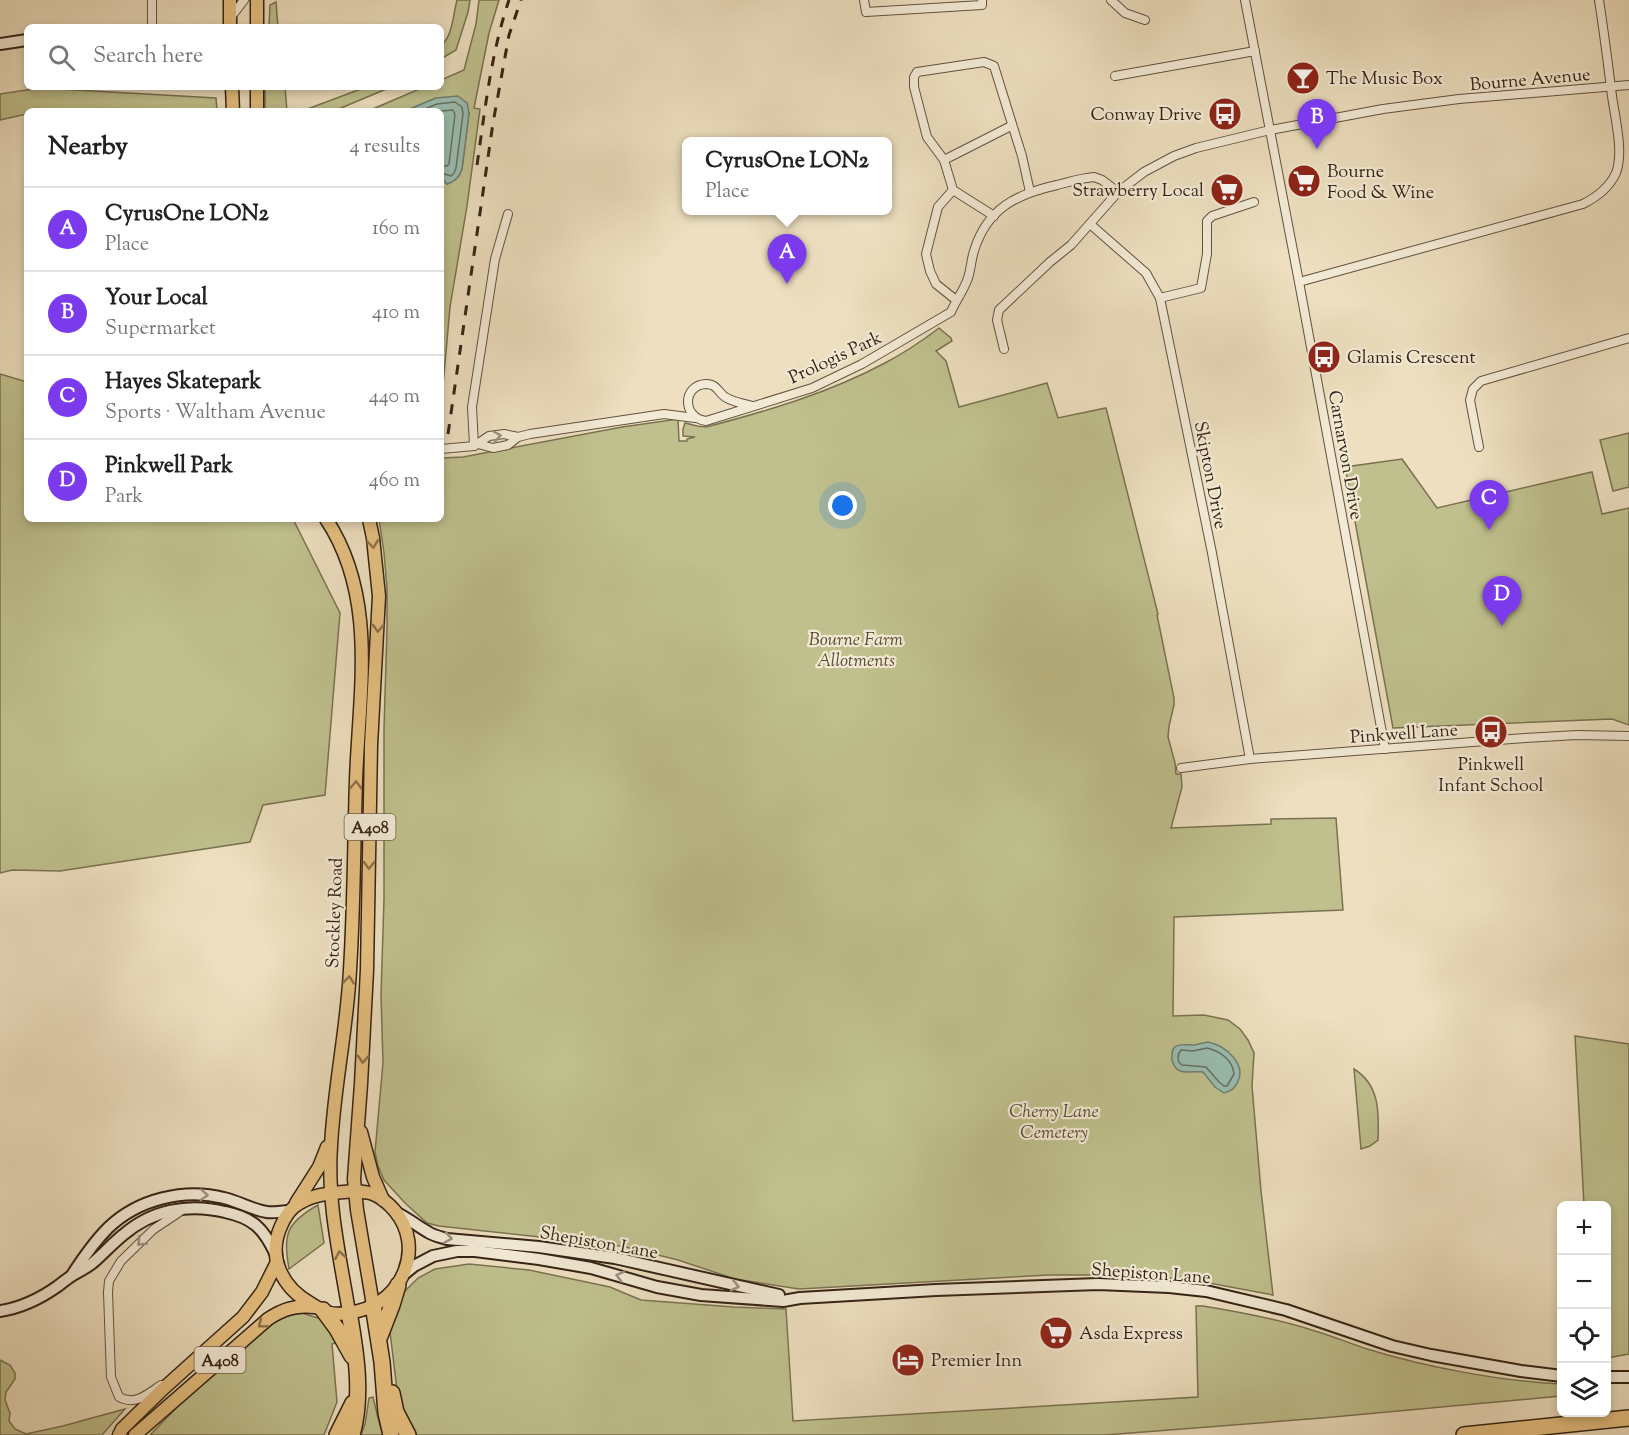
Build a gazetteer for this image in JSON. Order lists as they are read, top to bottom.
{
  "streets": {
    "main road": ["A408", "Stockley Road"],
    "street": [
      "Bourne Avenue",
      "Prologis Park",
      "Carnarvon Drive",
      "Skipton Drive",
      "Pinkwell Lane",
      "Shepiston Lane"
    ]
  },
  "crossings": [
    ["Bourne Avenue", "Carnarvon Drive"],
    ["Bourne Avenue", "Skipton Drive"],
    ["Carnarvon Drive", "Pinkwell Lane"],
    ["Skipton Drive", "Pinkwell Lane"],
    ["A408", "Stockley Road"],
    ["A408", "Shepiston Lane"]
  ],
  "parks": ["Bourne Farm Allotments", "Cherry Lane Cemetery"],
  "places": {
    "bar": ["The Music Box"],
    "bus stop": ["Conway Drive", "Glamis Crescent", "Pinkwell Infant School"],
    "supermarket": ["Bourne Food & Wine", "Strawberry Local", "Asda Express"],
    "hotel": ["Premier Inn"]
  },
  "page": {
    "search": "Search here",
    "pins": [
      "B",
      "A",
      "C",
      "D"
    ],
    "heading": ["Nearby", "4 results"],
    "popup": ["CyrusOne LON2", "Place"],
    "list": [
      {
        "mark": "A",
        "name": "CyrusOne LON2",
        "note": "Place",
        "value": "160 m"
      },
      {
        "mark": "B",
        "name": "Your Local",
        "note": "Supermarket",
        "value": "410 m"
      },
      {
        "mark": "C",
        "name": "Hayes Skatepark",
        "note": "Sports · Waltham Avenue",
        "value": "440 m"
      },
      {
        "mark": "D",
        "name": "Pinkwell Park",
        "note": "Park",
        "value": "460 m"
      }
    ],
    "map_buttons": ["+", "−"]
  }
}
